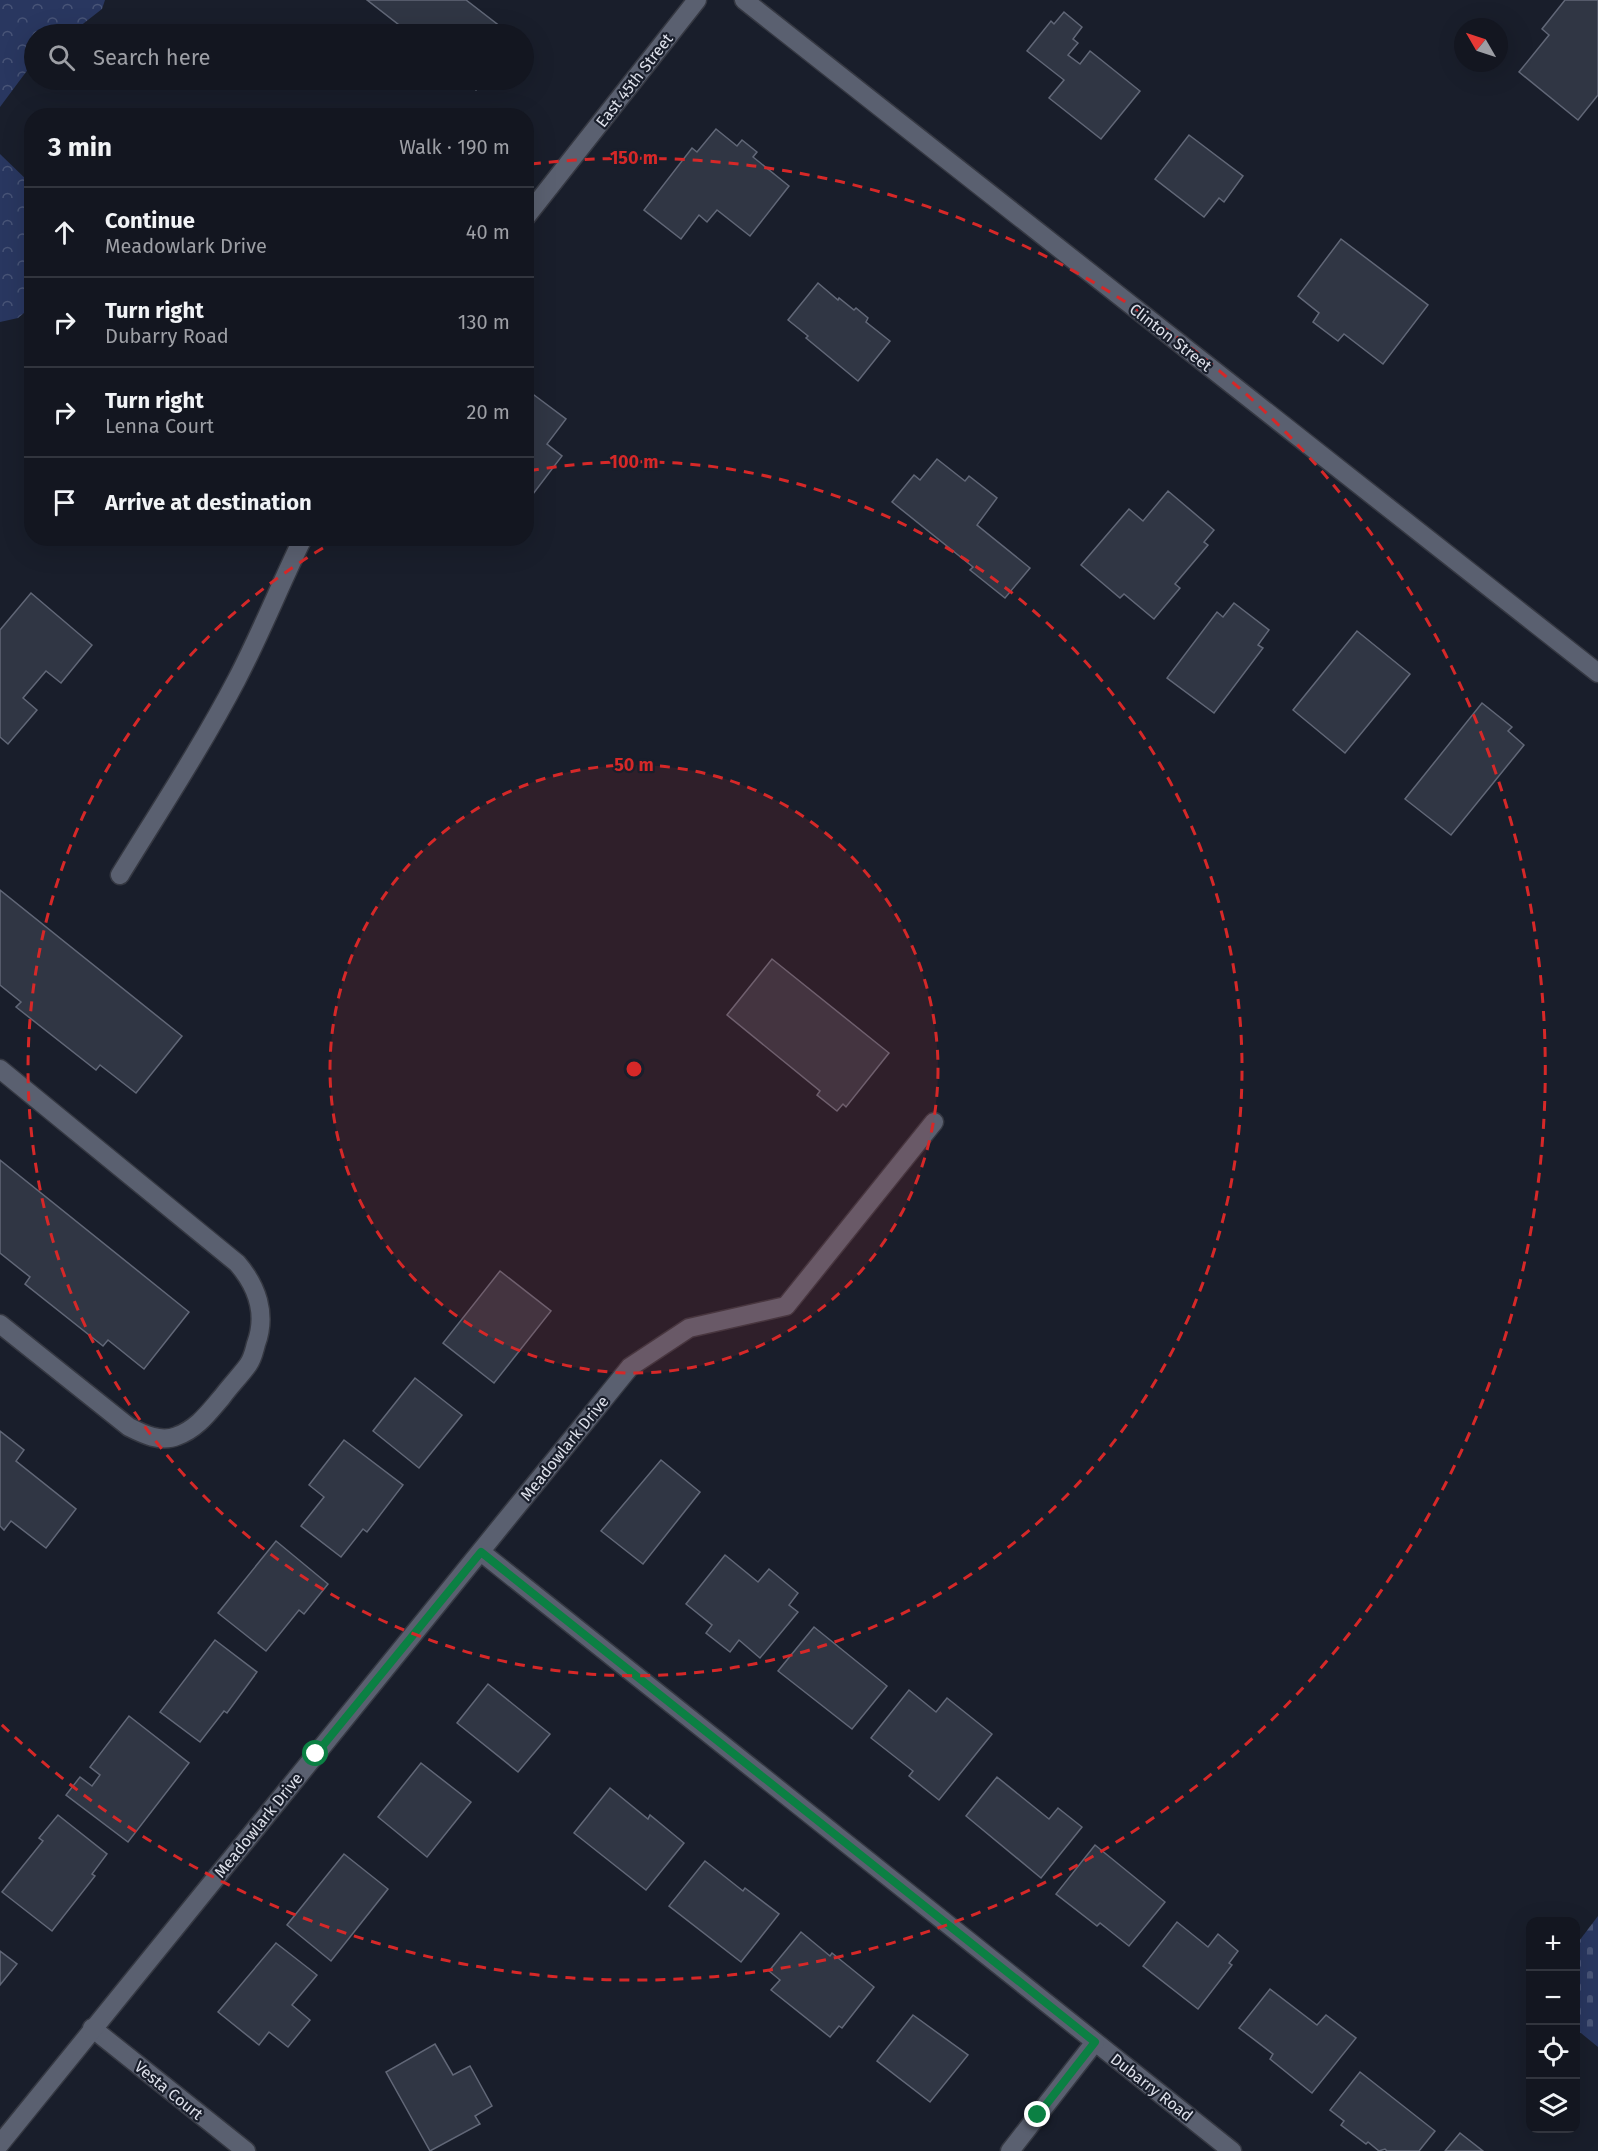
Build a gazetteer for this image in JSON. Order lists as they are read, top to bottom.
{
  "streets": {
    "street": [
      "East 45th Street",
      "Clinton Street",
      "Meadowlark Drive",
      "Dubarry Road",
      "Vesta Court"
    ]
  },
  "crossings": [
    ["Meadowlark Drive", "Dubarry Road"],
    ["Meadowlark Drive", "Vesta Court"]
  ],
  "north": "top left",
  "page": {
    "search": "Search here",
    "heading": ["3 min", "Walk · 190 m"],
    "list": [
      ["Continue", "Meadowlark Drive", "40 m"],
      ["Turn right", "Dubarry Road", "130 m"],
      ["Turn right", "Lenna Court", "20 m"],
      "Arrive at destination"
    ],
    "map_buttons": ["+", "−"]
  },
  "rings": ["150 m", "100 m", "50 m"]
}
